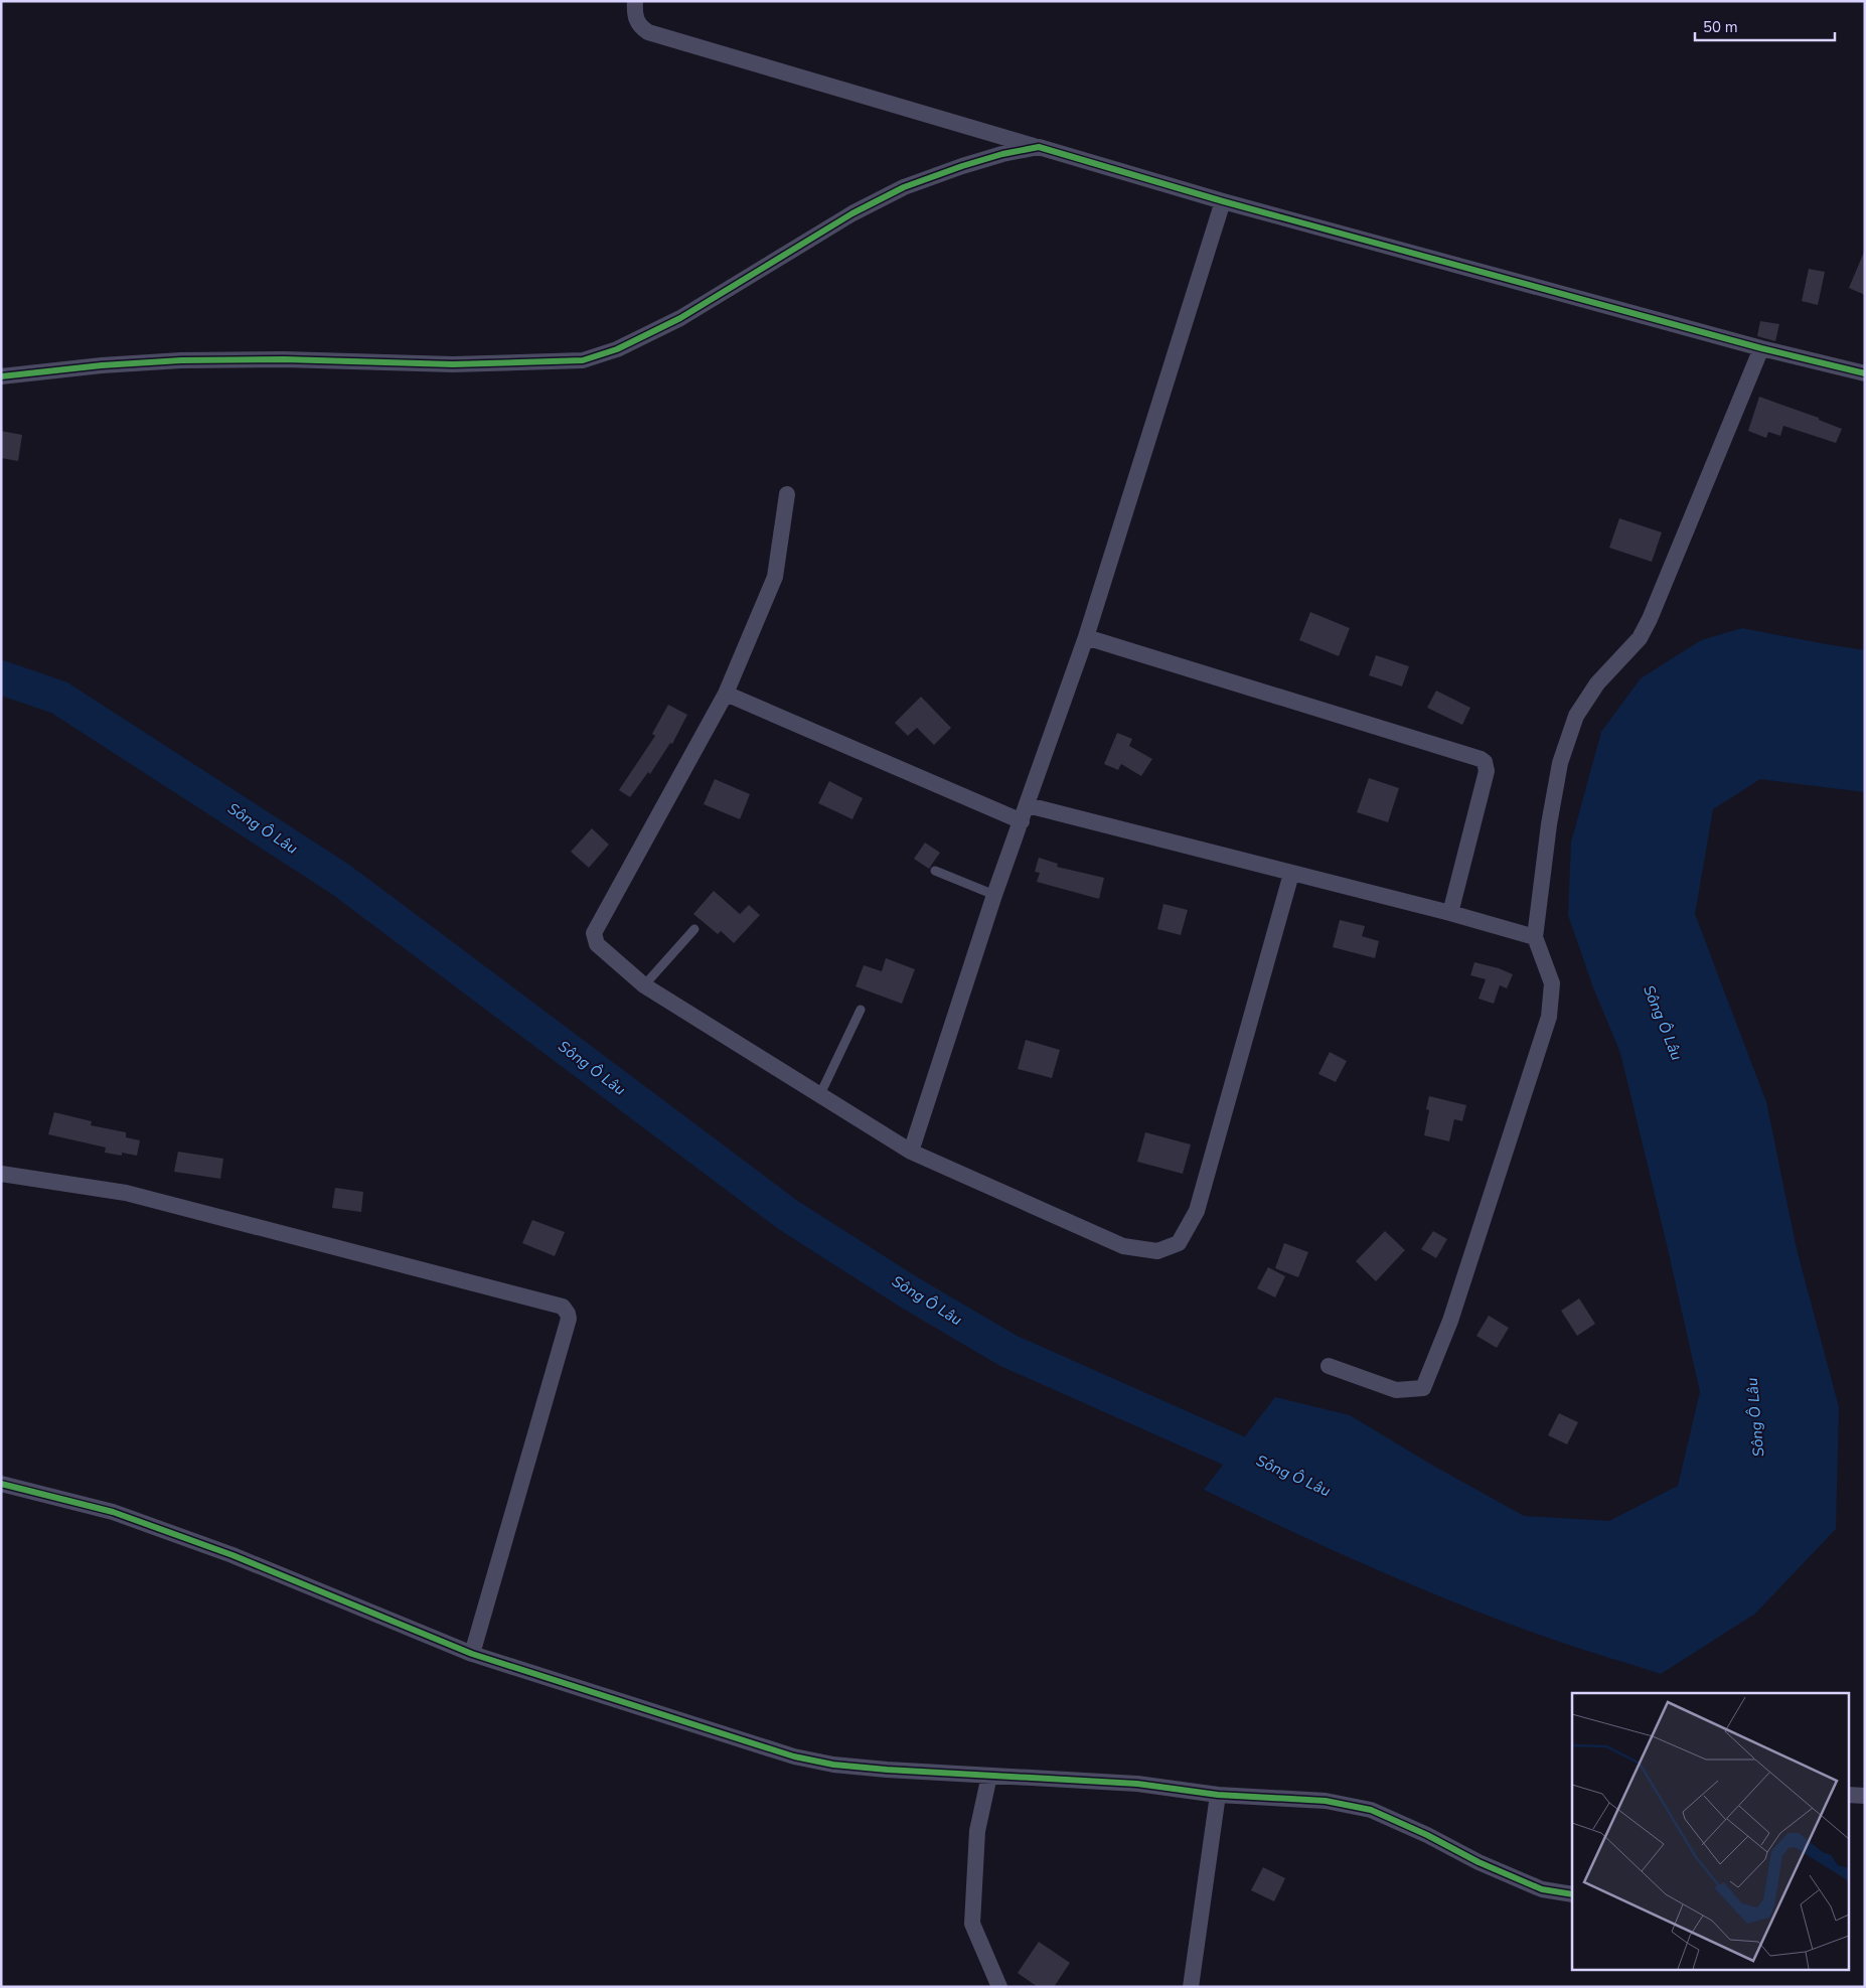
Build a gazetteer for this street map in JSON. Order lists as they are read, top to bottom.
{
  "water": ["Sông Ô Lâu"],
  "scale_bar": "50 m"
}
